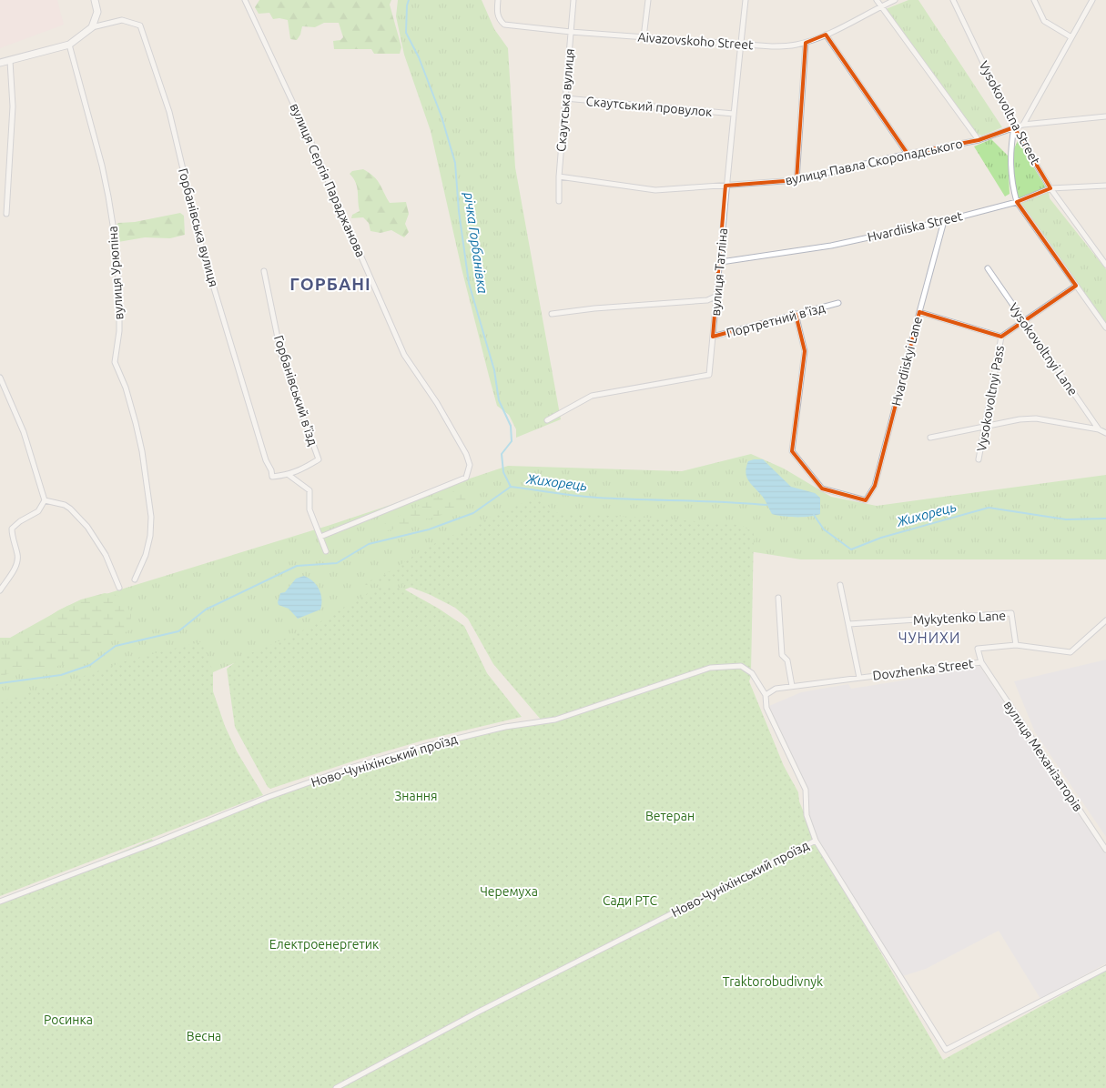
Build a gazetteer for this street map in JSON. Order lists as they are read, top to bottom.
{
  "streets": {
    "street": [
      "Aivazovskoho Street",
      "Скаутська вулиця",
      "Скаутський провулок",
      "Vysokovoltna Street",
      "вулиця Павла Скоропадського",
      "вулиця Сергія Параджанова",
      "Hvardiiska Street",
      "Горбанівська вулиця",
      "вулиця Татліна",
      "вулиця Урюпіна",
      "Портретний в'їзд",
      "Vysokovoltnyi Lane",
      "Hvardiiskyi Lane",
      "Горбанівський в'їзд",
      "Vysokovoltnyi Pass",
      "Mykytenko Lane",
      "Dovzhenka Street",
      "вулиця Механізаторів",
      "Ново-Чуніхінський проїзд"
    ]
  },
  "crossings": [
    ["Aivazovskoho Street", "Скаутська вулиця"],
    ["Aivazovskoho Street", "вулиця Татліна"],
    ["Скаутська вулиця", "Скаутський провулок"],
    ["Скаутська вулиця", "вулиця Павла Скоропадського"],
    ["Скаутський провулок", "вулиця Татліна"],
    ["Vysokovoltna Street", "вулиця Павла Скоропадського"],
    ["Vysokovoltna Street", "Hvardiiska Street"],
    ["вулиця Павла Скоропадського", "вулиця Татліна"],
    ["Hvardiiska Street", "вулиця Татліна"],
    ["Hvardiiska Street", "Hvardiiskyi Lane"],
    ["Горбанівська вулиця", "Горбанівський в'їзд"],
    ["вулиця Татліна", "Портретний в'їзд"],
    ["Портретний в'їзд", "Hvardiiskyi Lane"],
    ["Mykytenko Lane", "Dovzhenka Street"],
    ["Dovzhenka Street", "вулиця Механізаторів"],
    ["Dovzhenka Street", "Ново-Чуніхінський проїзд"]
  ],
  "districts": ["ГОРБАНІ", "ЧУНИХИ"],
  "water": ["річка Горбанівка", "Жихорець"],
  "parks": [
    "Знання",
    "Ветеран",
    "Черемуха",
    "Сади РТС",
    "Електроенергетик",
    "Traktorobudivnyk",
    "Росинка",
    "Весна"
  ]
}
